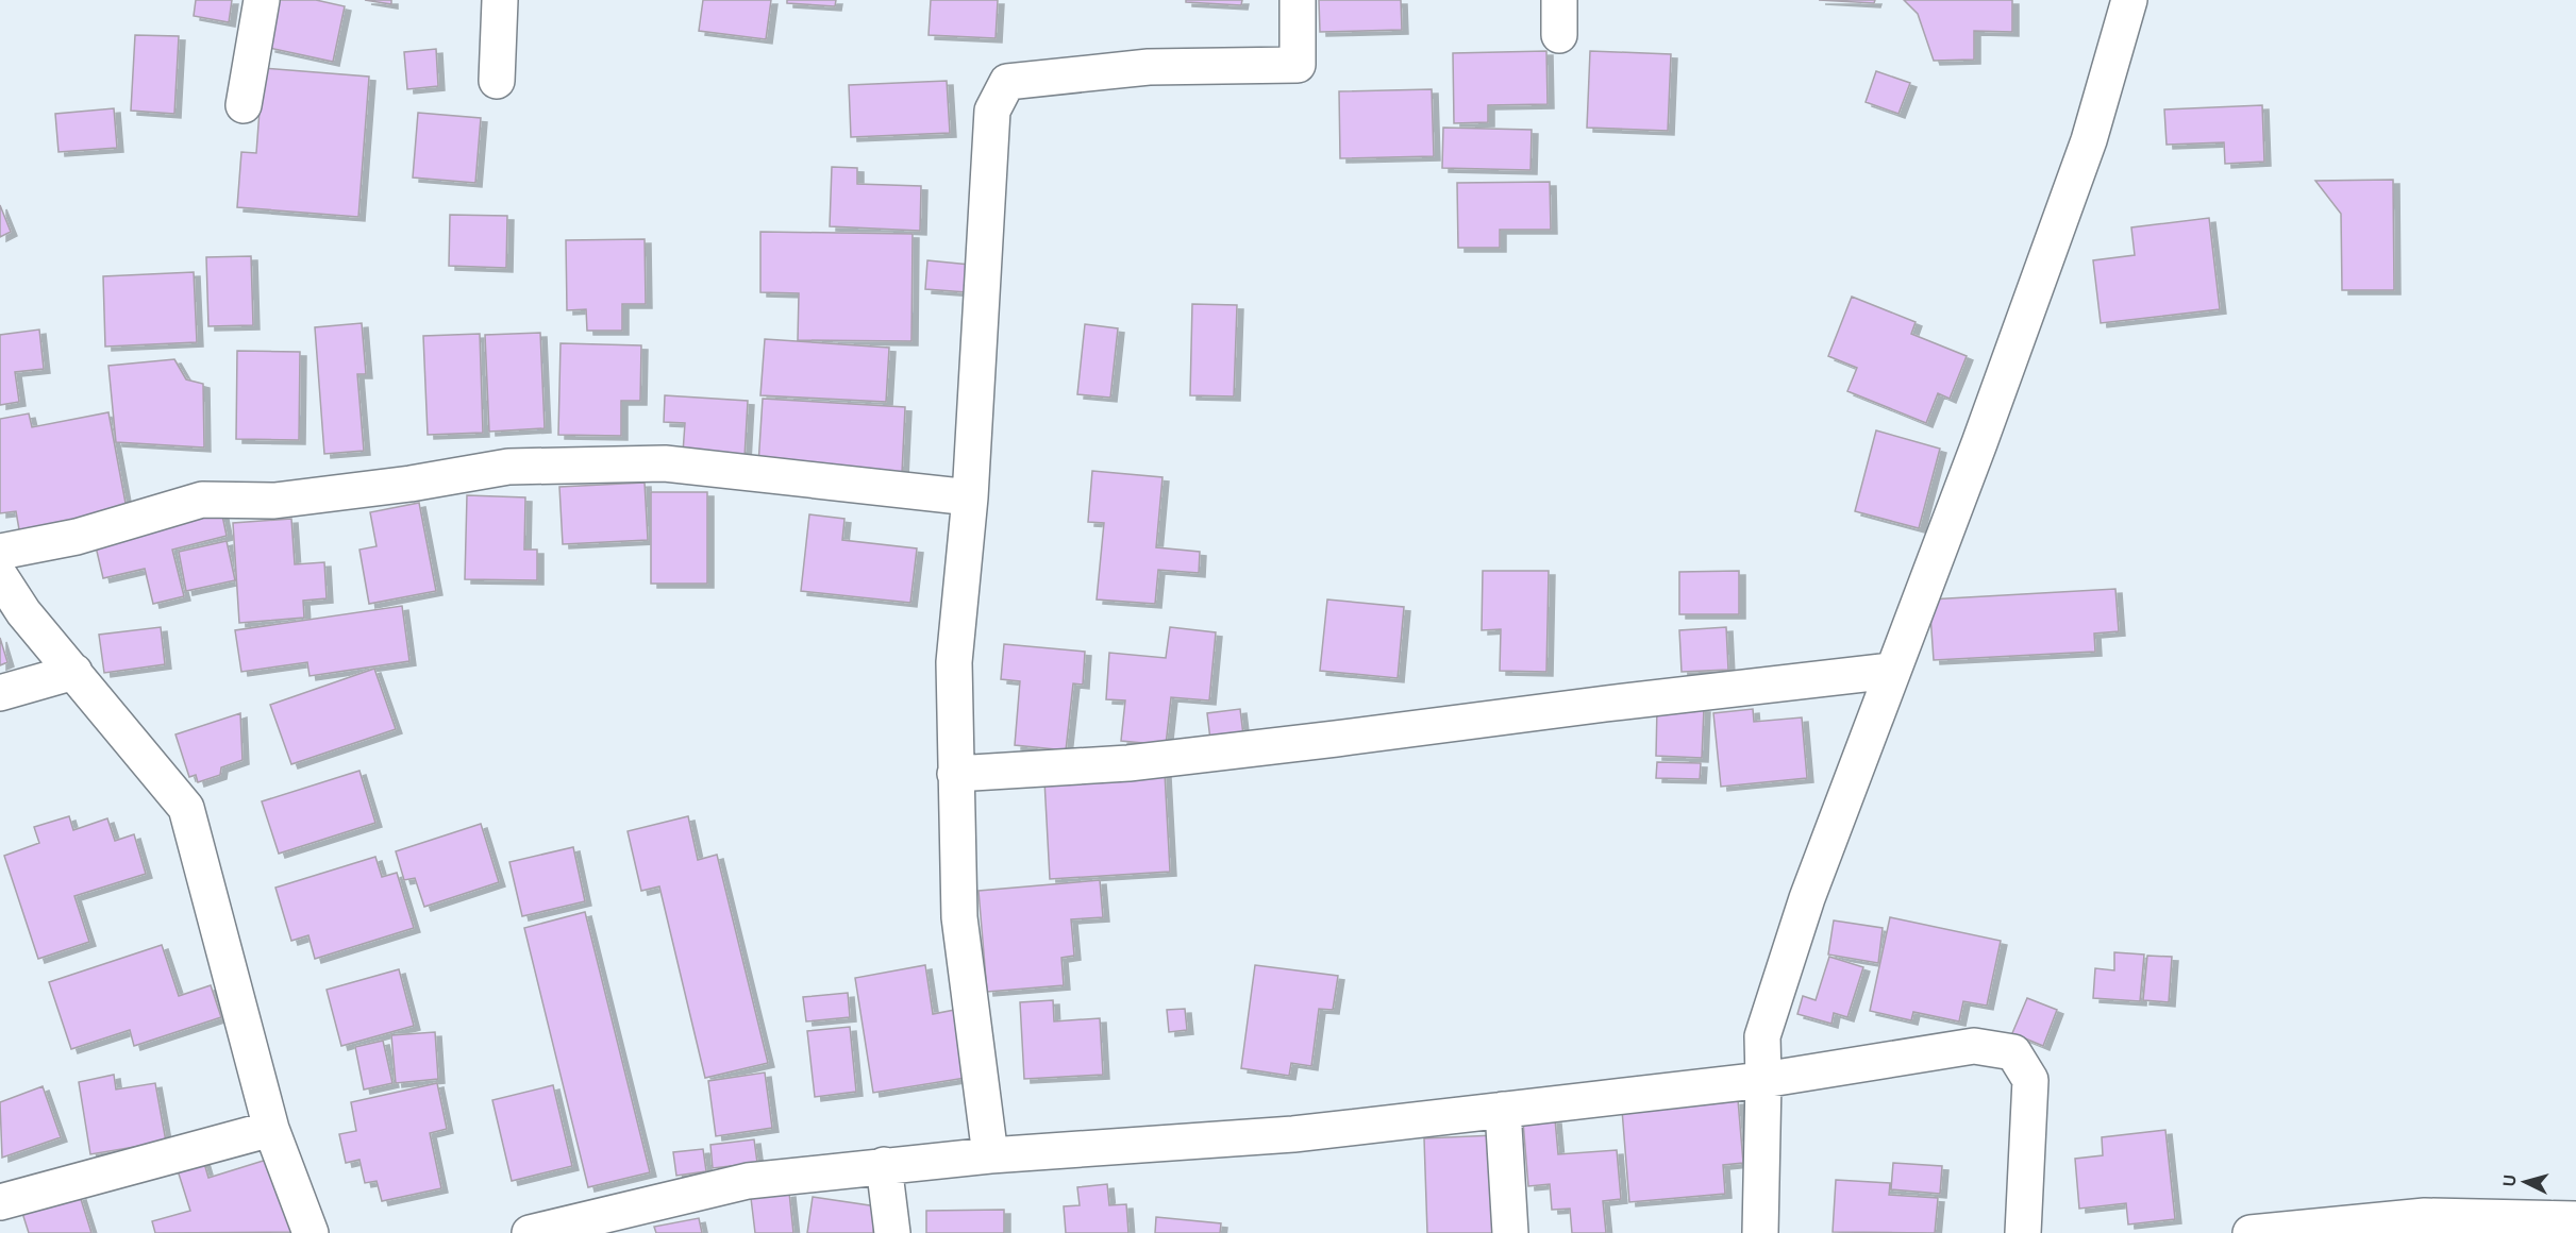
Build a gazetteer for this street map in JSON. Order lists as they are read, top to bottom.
{
  "north": "left"
}
